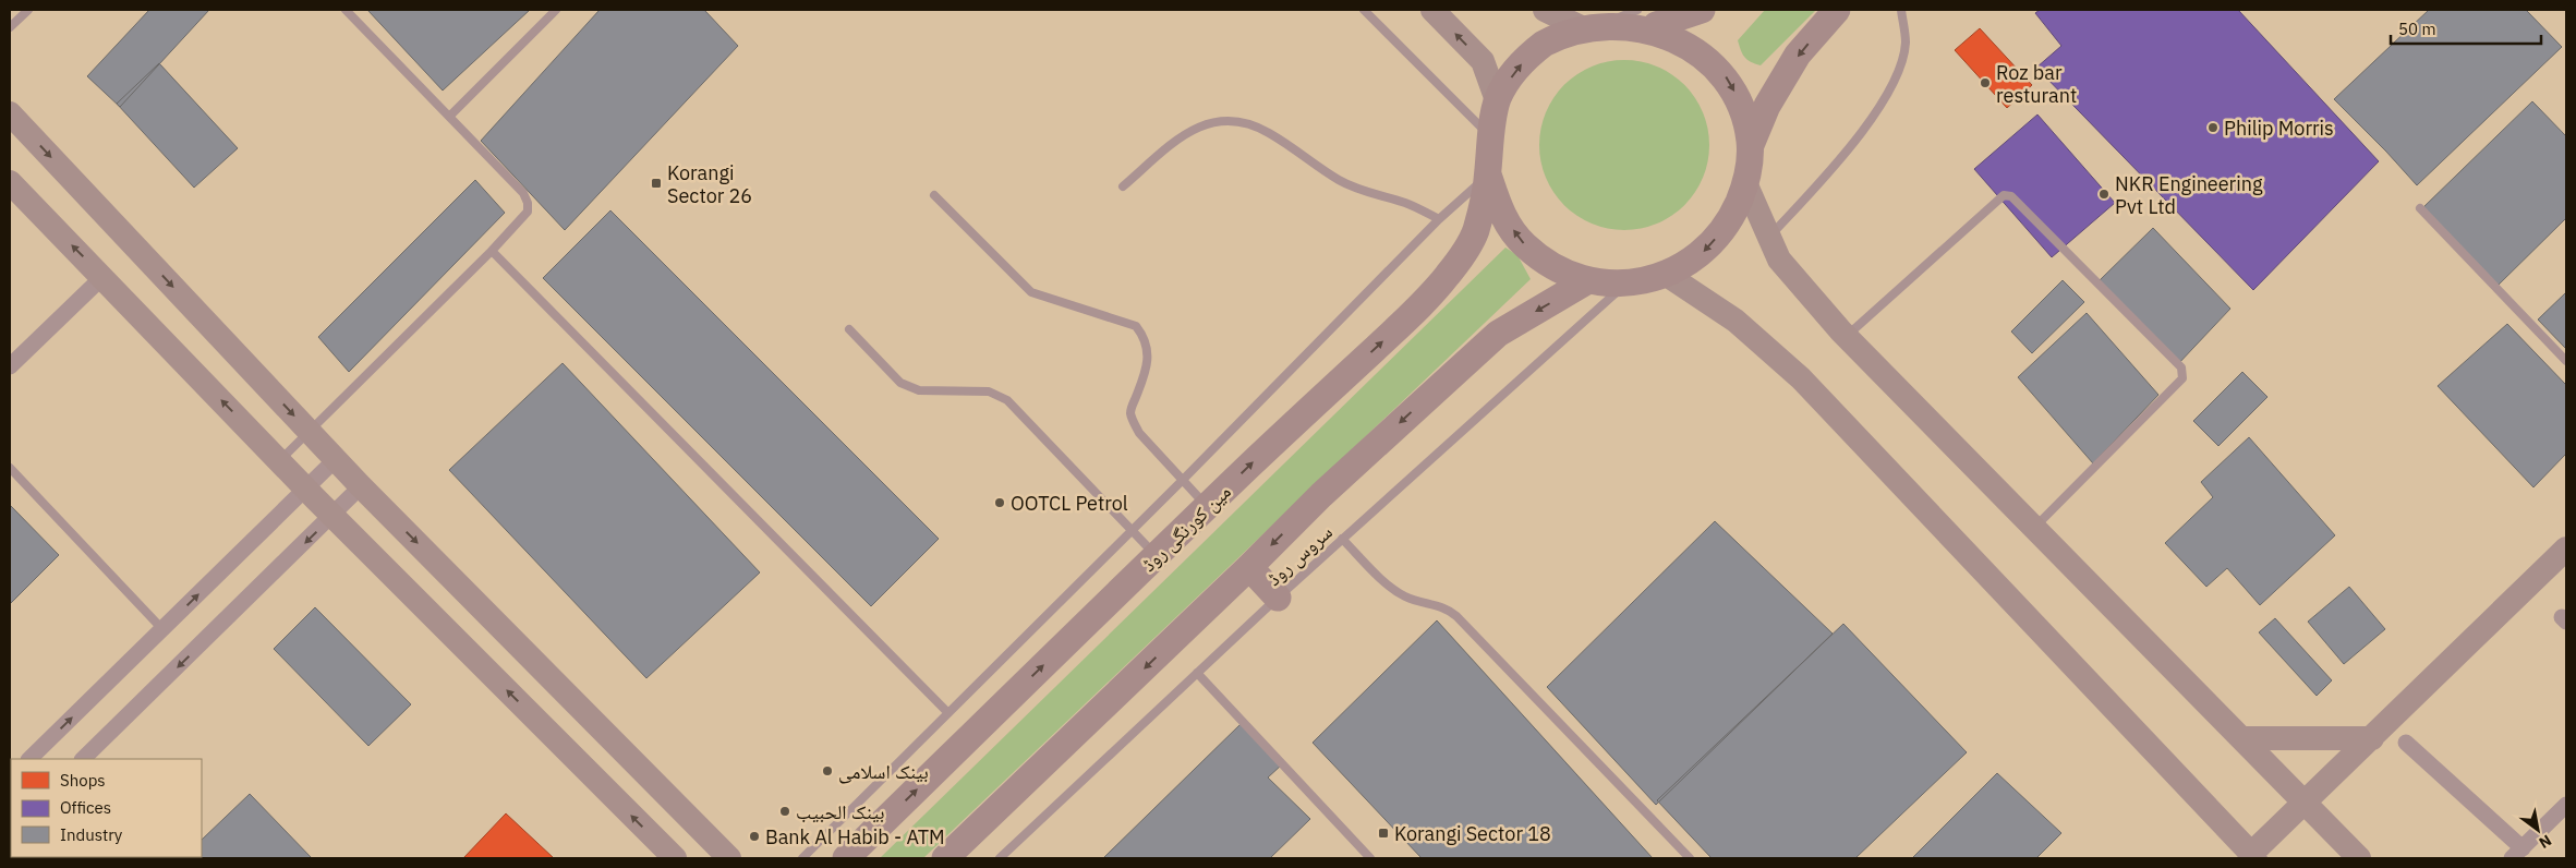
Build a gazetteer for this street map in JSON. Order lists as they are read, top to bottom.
{
  "streets": {
    "main road": ["مین کورنگی روڈ"],
    "lane": ["سروس روڈ"]
  },
  "places": {
    "other": [
      "Roz bar resturant",
      "Philip Morris",
      "NKR Engineering Pvt Ltd",
      "OOTCL Petrol",
      "بینک اسلامی",
      "بينک الحبيب",
      "Bank Al Habib - ATM"
    ],
    "transit": ["Korangi Sector 26", "Korangi Sector 18"]
  },
  "legend": ["Shops", "Offices", "Industry"],
  "scale_bar": "50 m",
  "north": "bottom right"
}
